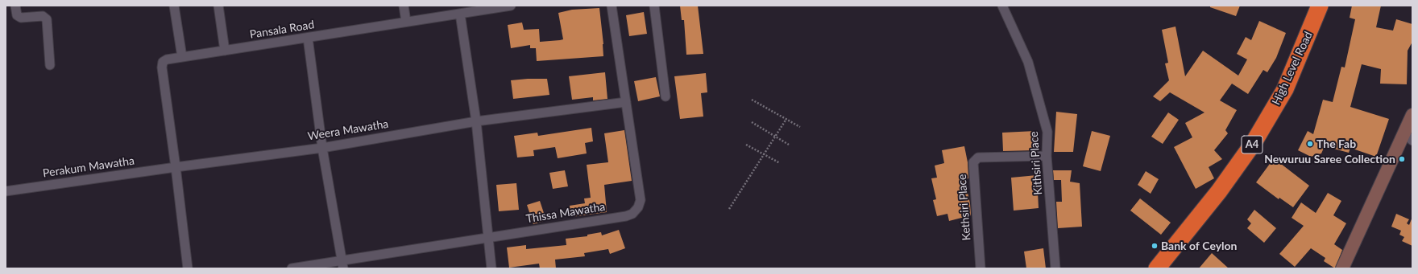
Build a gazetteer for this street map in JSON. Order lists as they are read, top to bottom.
{
  "streets": {
    "highway": ["High Level Road", "A4"],
    "street": [
      "Pansala Road",
      "Weera Mawatha",
      "Kithsiri Place",
      "Perakum Mawatha",
      "Kethsiri Place",
      "Thissa Mawatha"
    ]
  },
  "crossings": [
    ["Pansala Road", "Weera Mawatha"],
    ["Pansala Road", "Perakum Mawatha"],
    ["Weera Mawatha", "Perakum Mawatha"],
    ["Weera Mawatha", "Thissa Mawatha"],
    ["Kithsiri Place", "Kethsiri Place"]
  ],
  "places": ["The Fab", "Newuruu Saree Collection", "Bank of Ceylon"]
}
